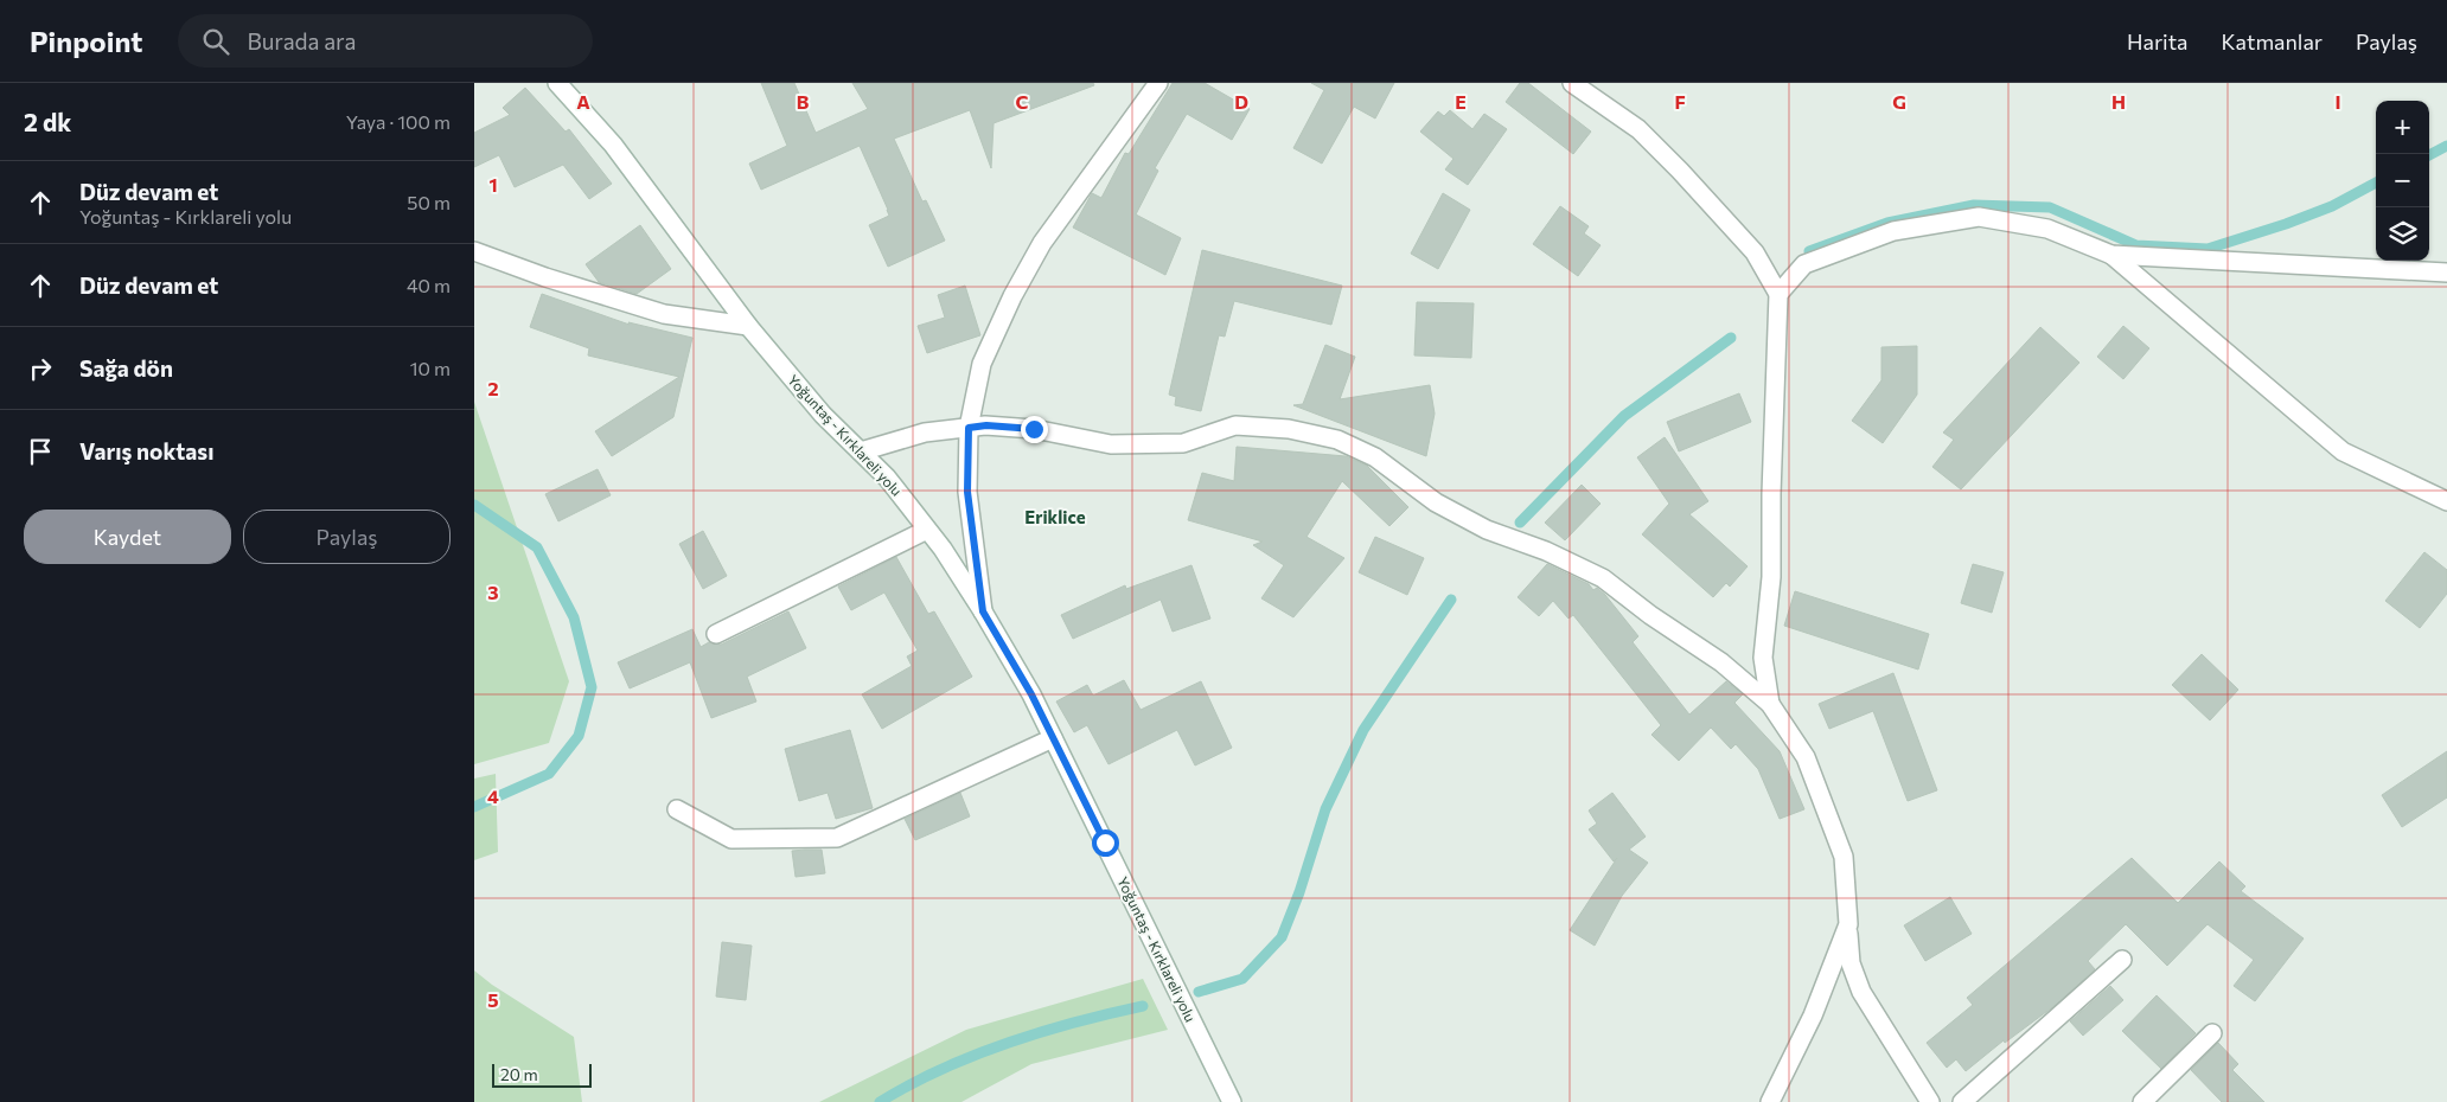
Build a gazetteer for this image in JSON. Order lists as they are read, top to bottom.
{
  "streets": {
    "street": ["Yoğuntaş - Kırklareli yolu"]
  },
  "districts": ["Eriklice"],
  "scale_bar": "20 m",
  "page": {
    "header": "Pinpoint",
    "search": "Burada ara",
    "nav": ["Harita", "Katmanlar", "Paylaş"],
    "heading": ["2 dk", "Yaya · 100 m"],
    "map_buttons": ["+", "−"],
    "list": [
      ["Düz devam et", "Yoğuntaş - Kırklareli yolu", "50 m"],
      ["Düz devam et", "40 m"],
      ["Sağa dön", "10 m"],
      "Varış noktası"
    ],
    "buttons": ["Kaydet", "Paylaş"],
    "scale": "20 m"
  },
  "grid": {
    "columns": [
      "A",
      "B",
      "C",
      "D",
      "E",
      "F",
      "G",
      "H",
      "I"
    ],
    "rows": [
      "1",
      "2",
      "3",
      "4",
      "5"
    ]
  }
}
